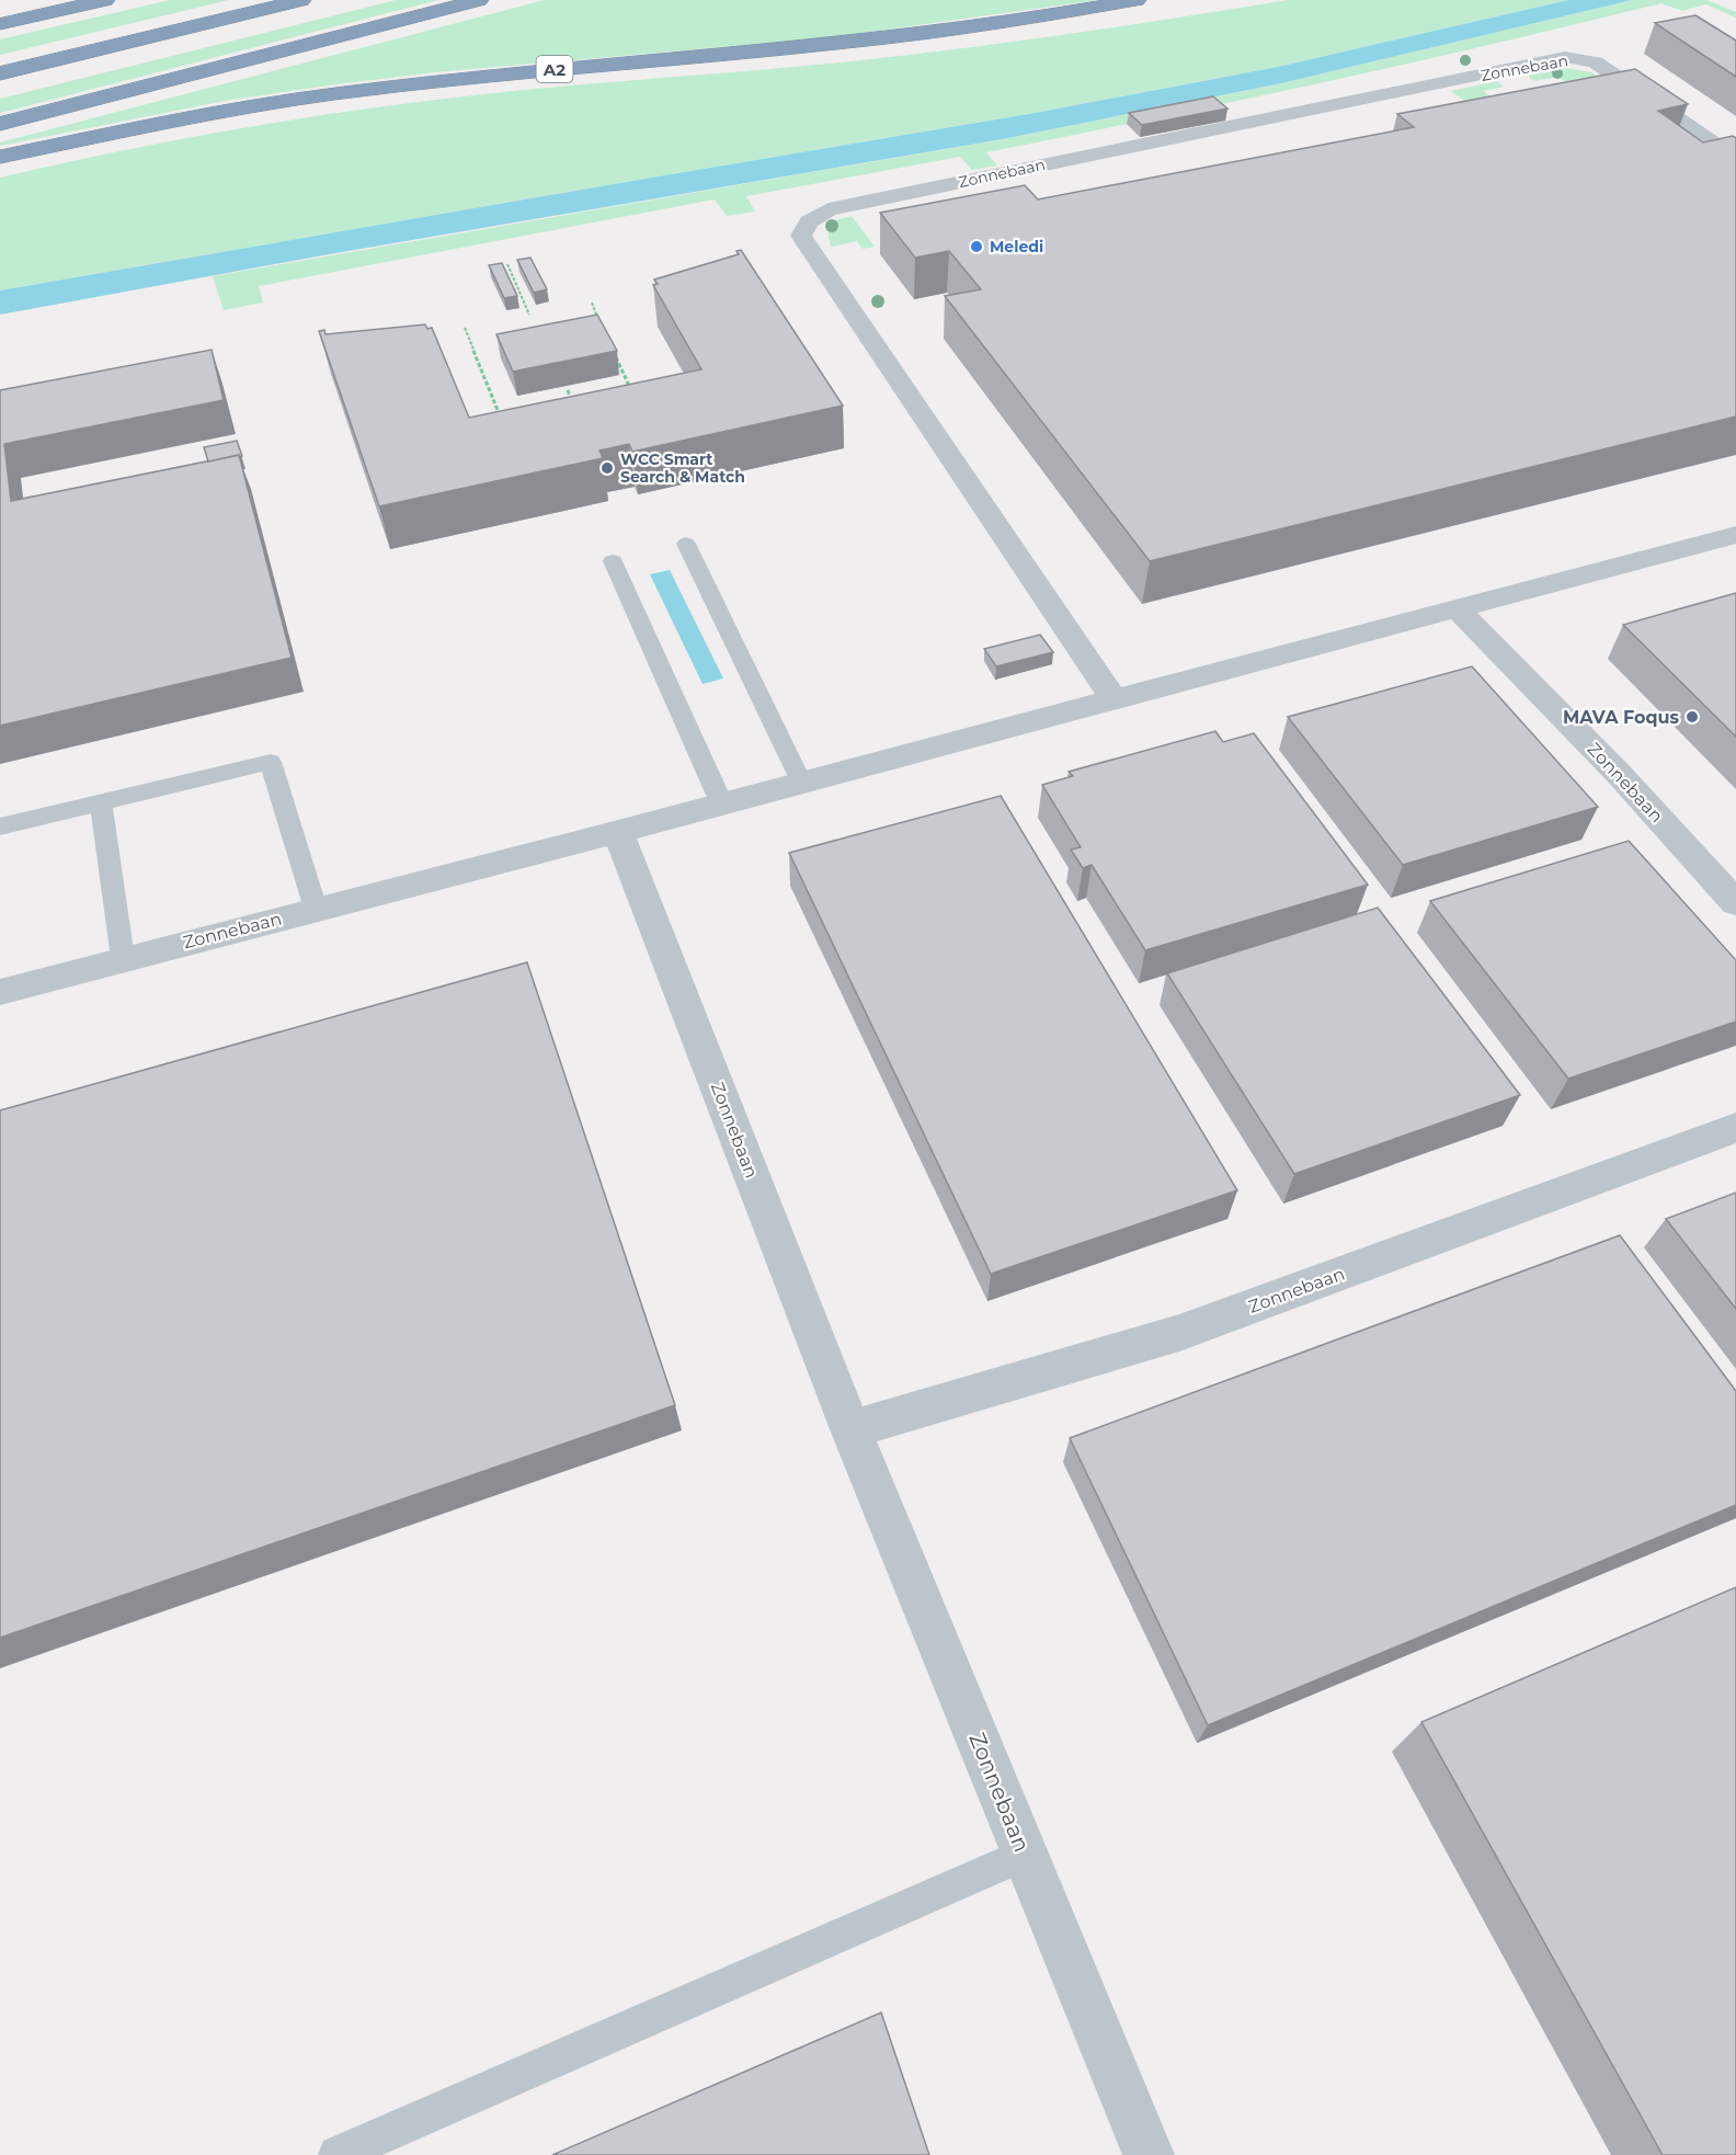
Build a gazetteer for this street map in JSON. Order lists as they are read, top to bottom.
{
  "streets": {
    "highway": ["A2"],
    "street": ["Zonnebaan"]
  },
  "places": ["Meledi", "WCC Smart Search & Match", "MAVA Foqus"]
}
